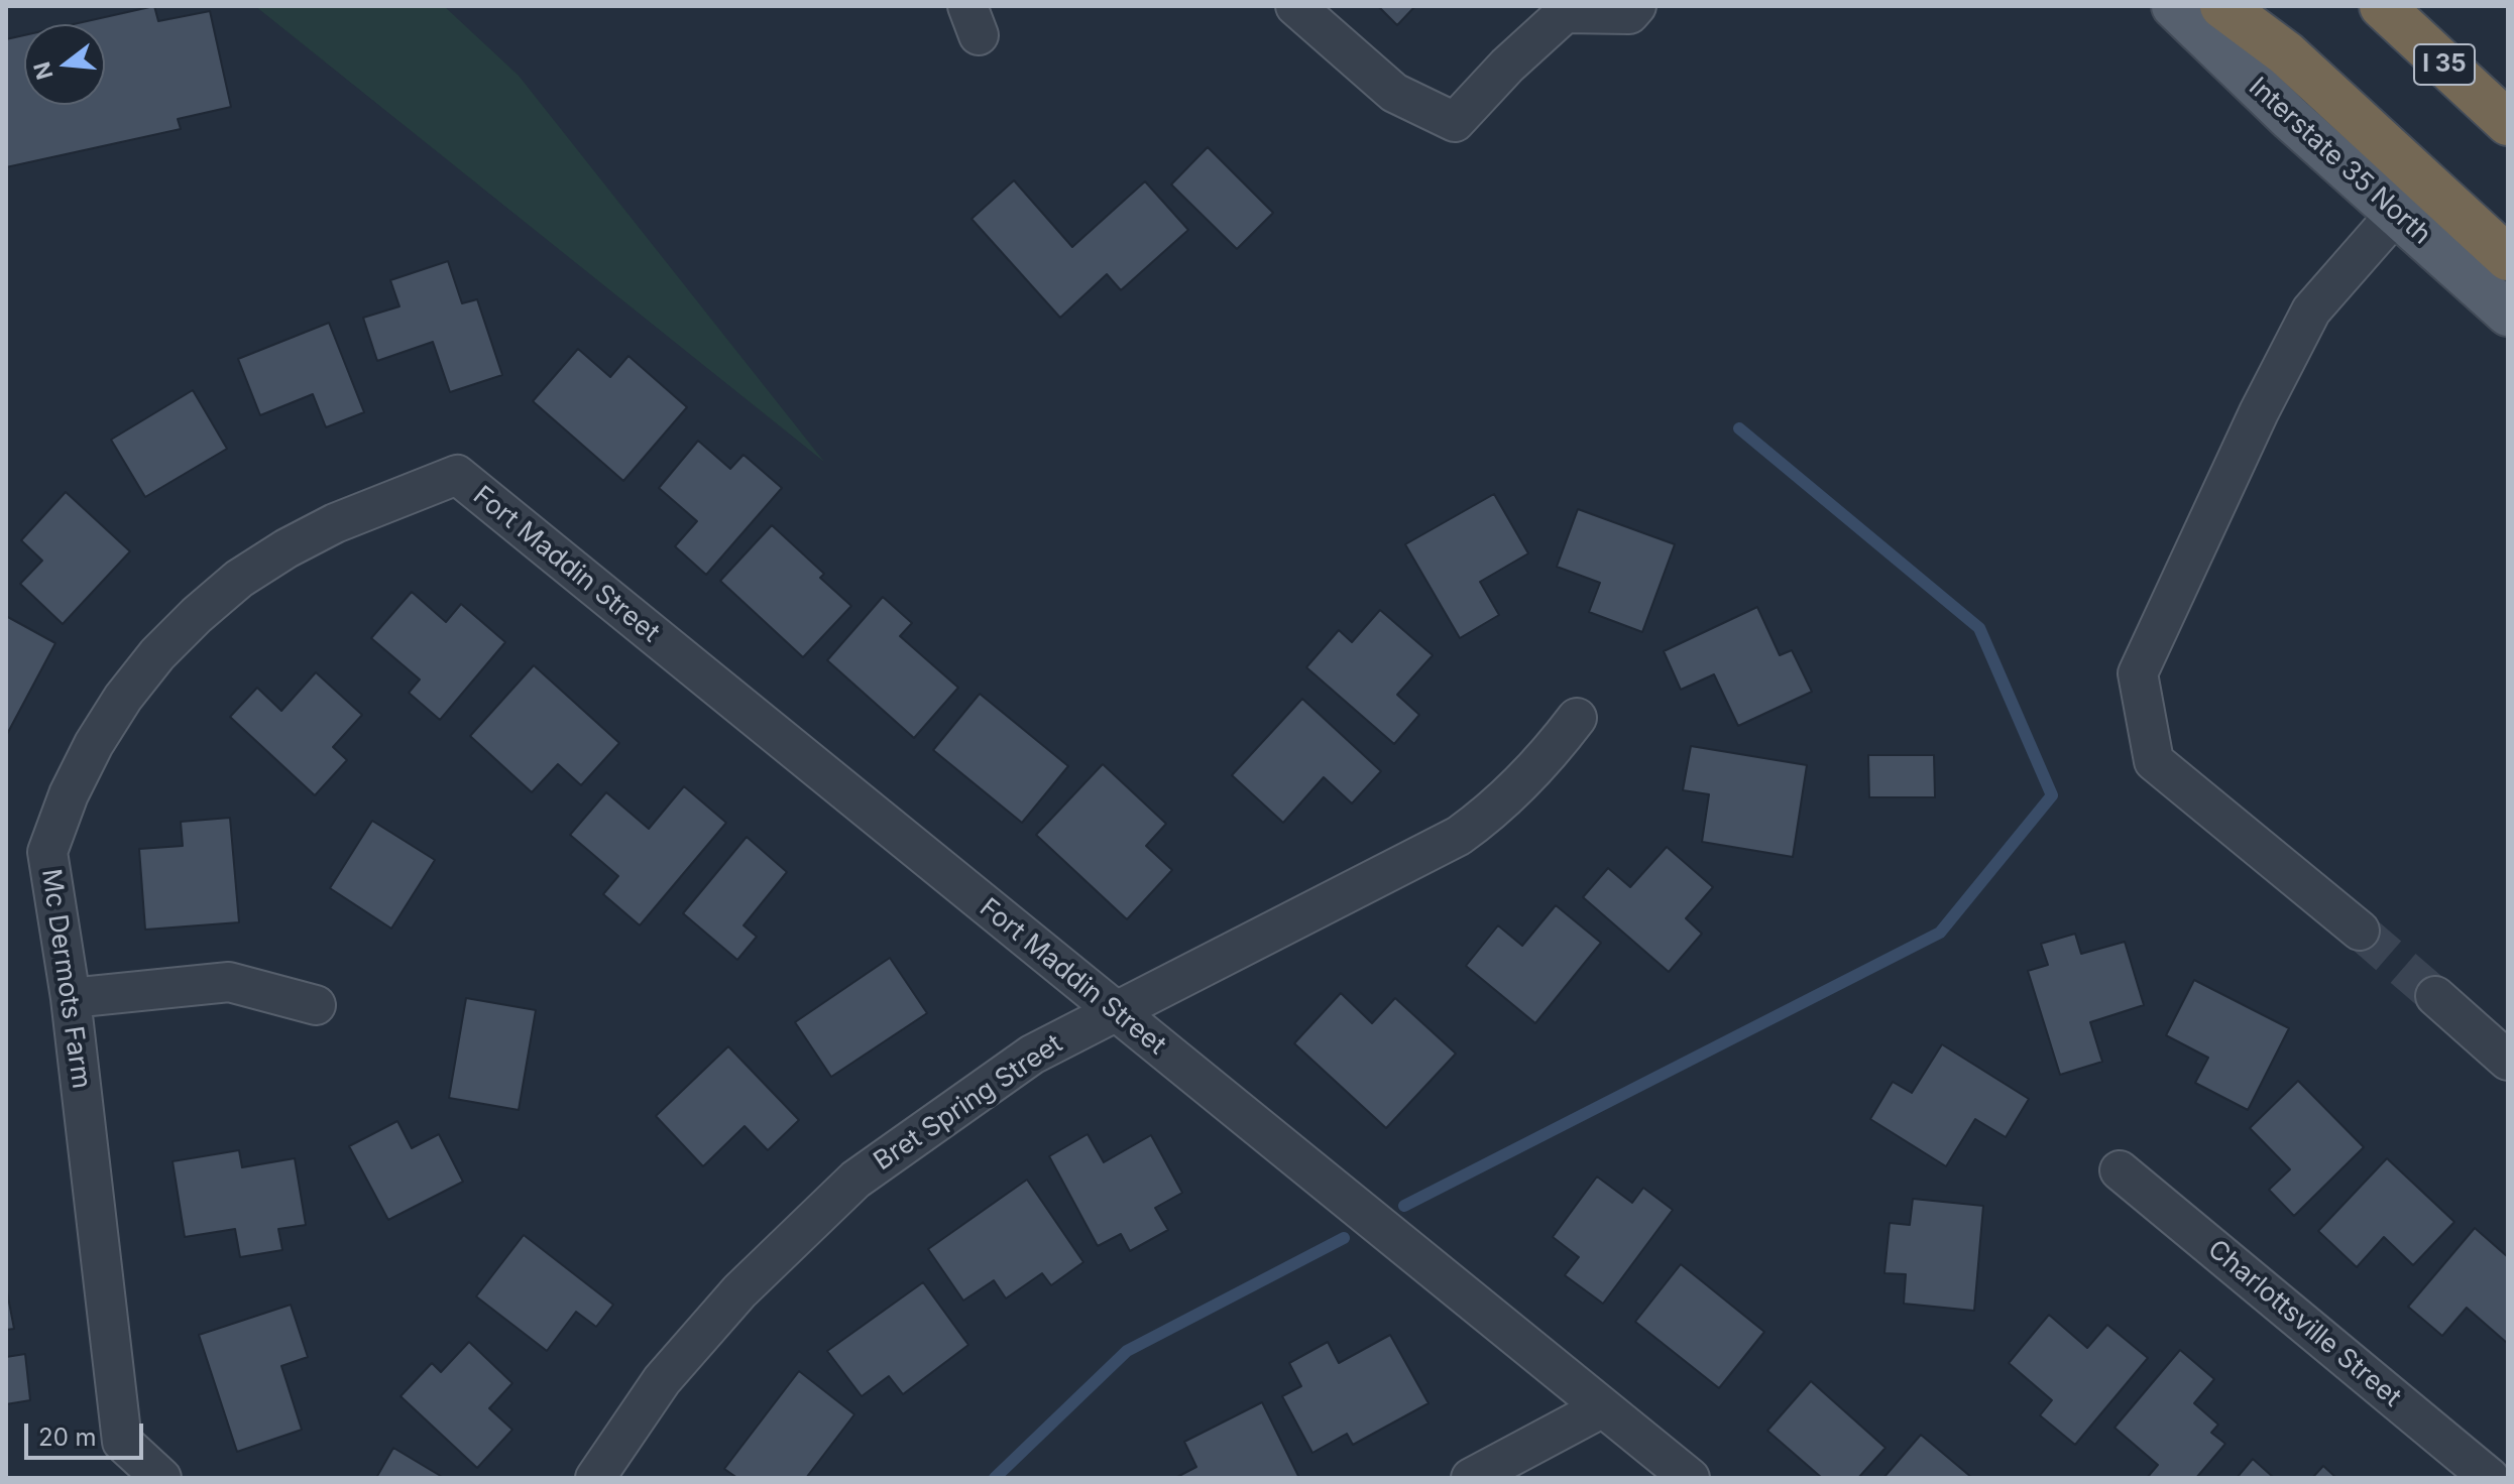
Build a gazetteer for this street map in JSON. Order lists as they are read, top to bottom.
{
  "streets": {
    "highway": ["I 35"],
    "main road": ["Interstate 35 North"],
    "street": [
      "Fort Maddin Street",
      "Mc Dermots Farm",
      "Bret Spring Street",
      "Charlottsville Street"
    ]
  },
  "crossings": [
    ["Fort Maddin Street", "Mc Dermots Farm"],
    ["Fort Maddin Street", "Bret Spring Street"]
  ],
  "scale_bar": "20 m",
  "north": "left"
}
